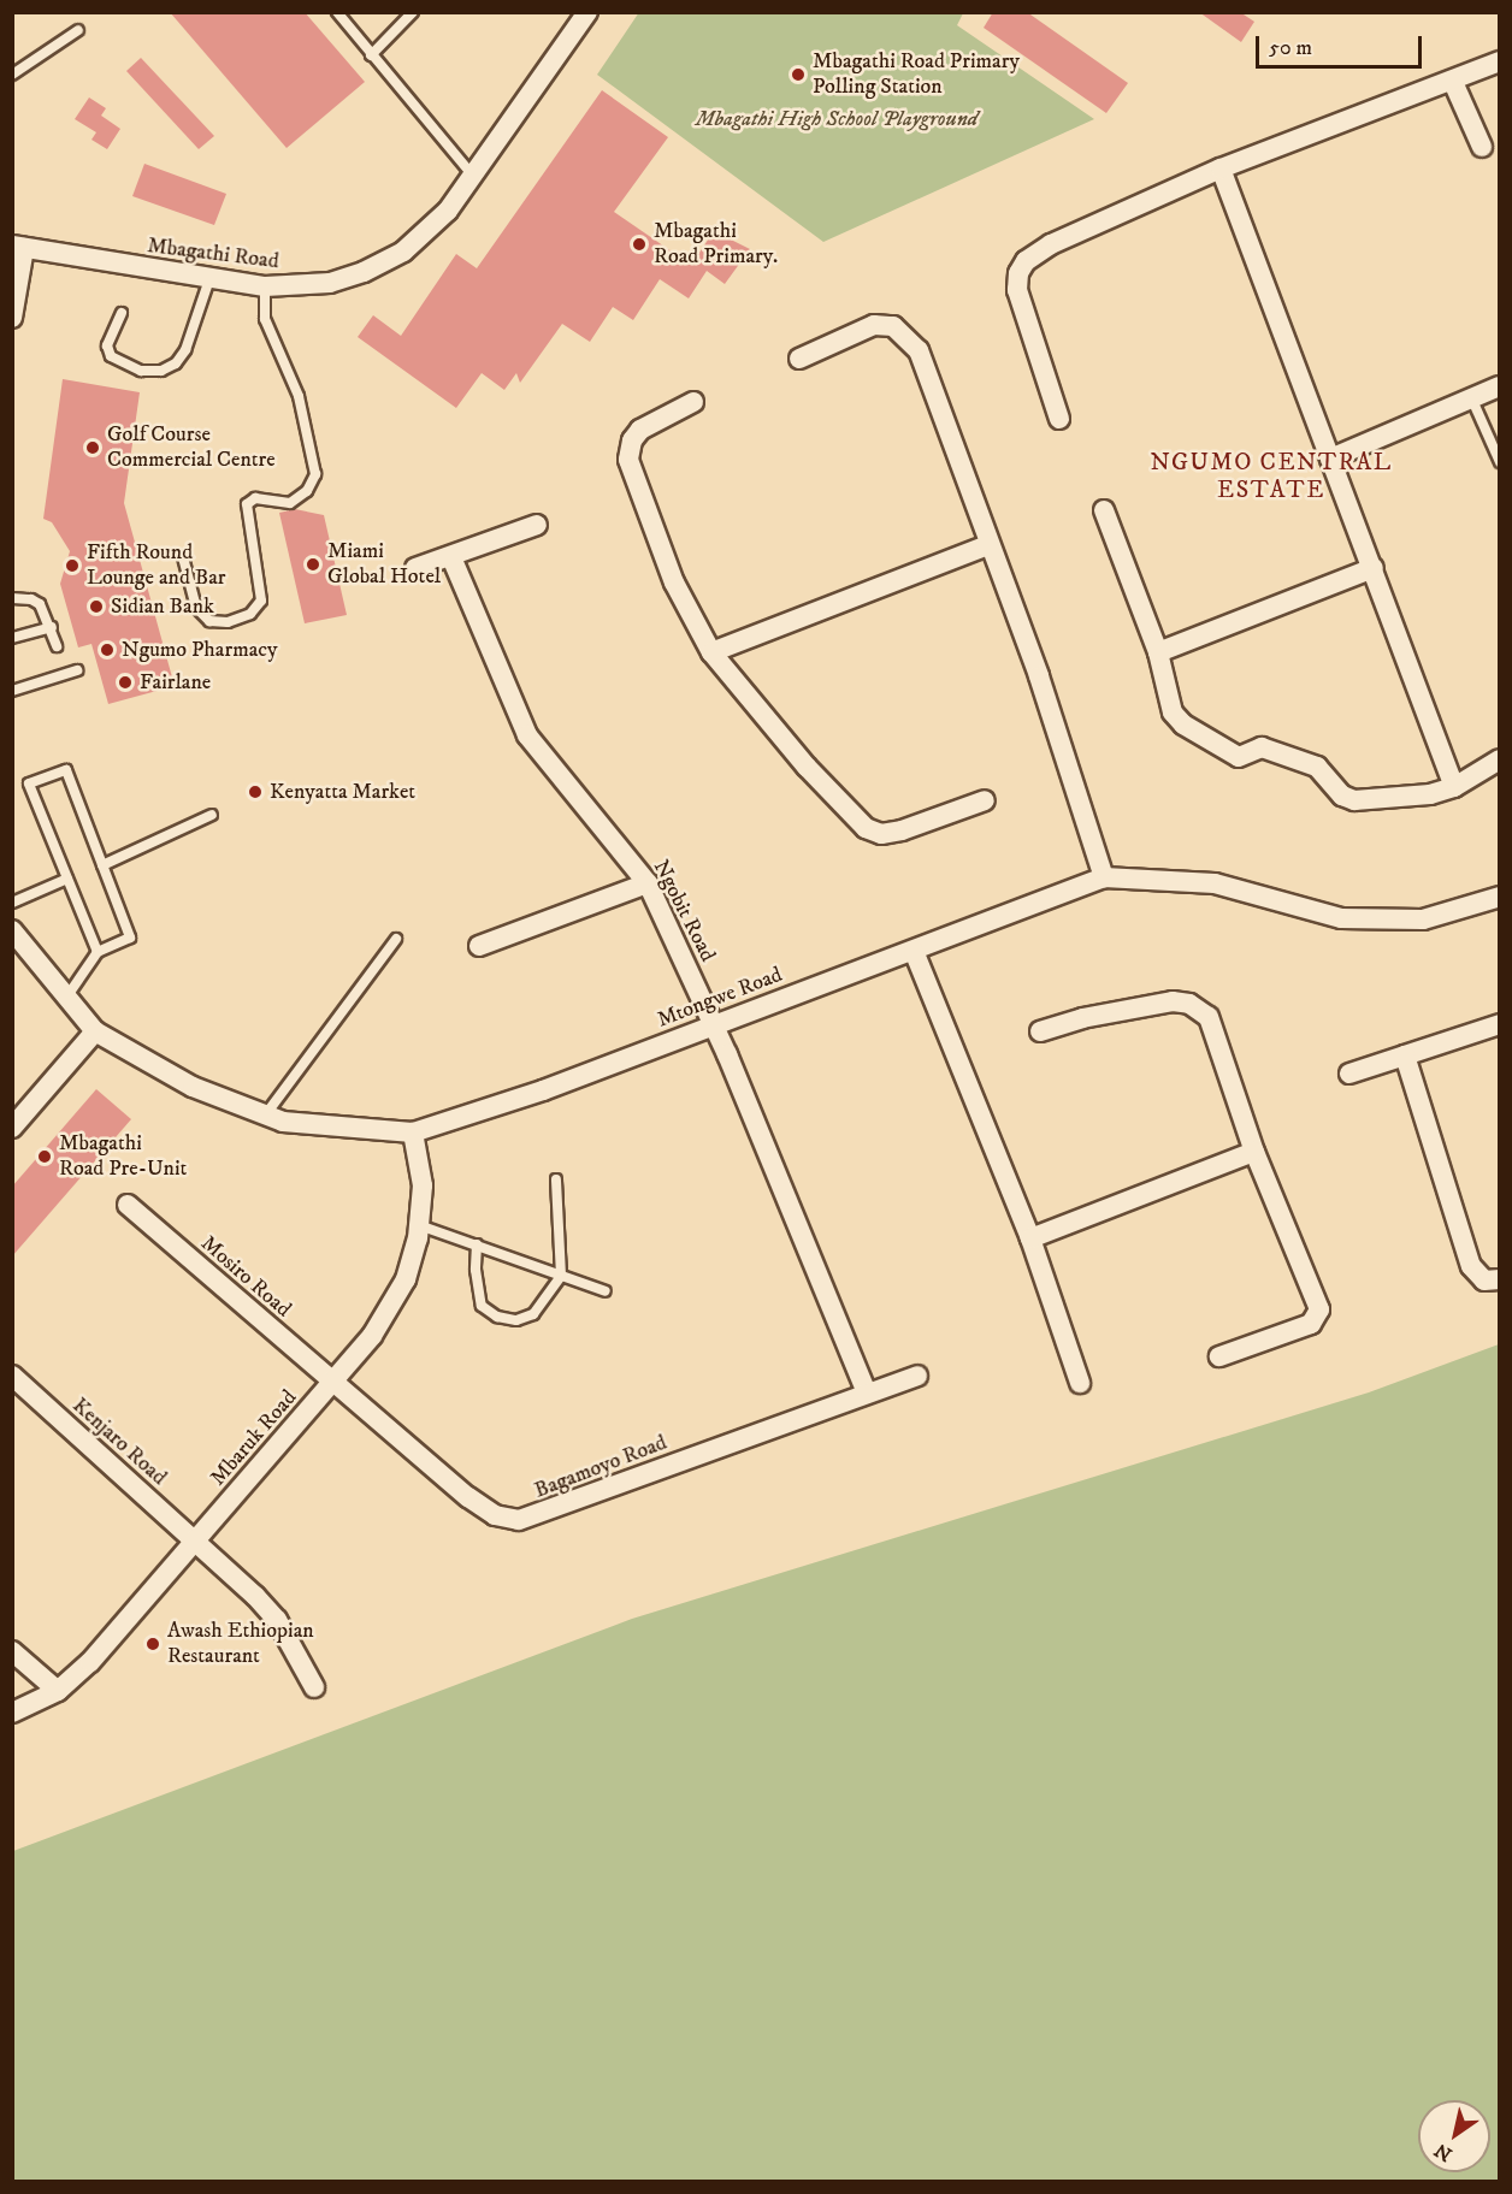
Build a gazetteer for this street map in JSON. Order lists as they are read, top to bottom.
{
  "streets": {
    "street": [
      "Mbagathi Road",
      "Ngobit Road",
      "Mtongwe Road",
      "Mosiro Road",
      "Mbaruk Road",
      "Kenjaro Road",
      "Bagamoyo Road"
    ]
  },
  "crossings": [
    ["Ngobit Road", "Mtongwe Road"],
    ["Ngobit Road", "Bagamoyo Road"],
    ["Mtongwe Road", "Mbaruk Road"],
    ["Mosiro Road", "Mbaruk Road"],
    ["Mosiro Road", "Bagamoyo Road"],
    ["Mbaruk Road", "Kenjaro Road"],
    ["Mbaruk Road", "Bagamoyo Road"]
  ],
  "districts": ["NGUMO CENTRAL ESTATE"],
  "parks": ["Mbagathi High School Playground"],
  "places": [
    "Mbagathi Road Primary Polling Station",
    "Mbagathi Road Primary.",
    "Golf Course Commercial Centre",
    "Miami Global Hotel",
    "Fifth Round Lounge and Bar",
    "Sidian Bank",
    "Ngumo Pharmacy",
    "Fairlane",
    "Kenyatta Market",
    "Mbagathi Road Pre-Unit",
    "Awash Ethiopian Restaurant"
  ],
  "scale_bar": "50 m",
  "north": "bottom left"
}
